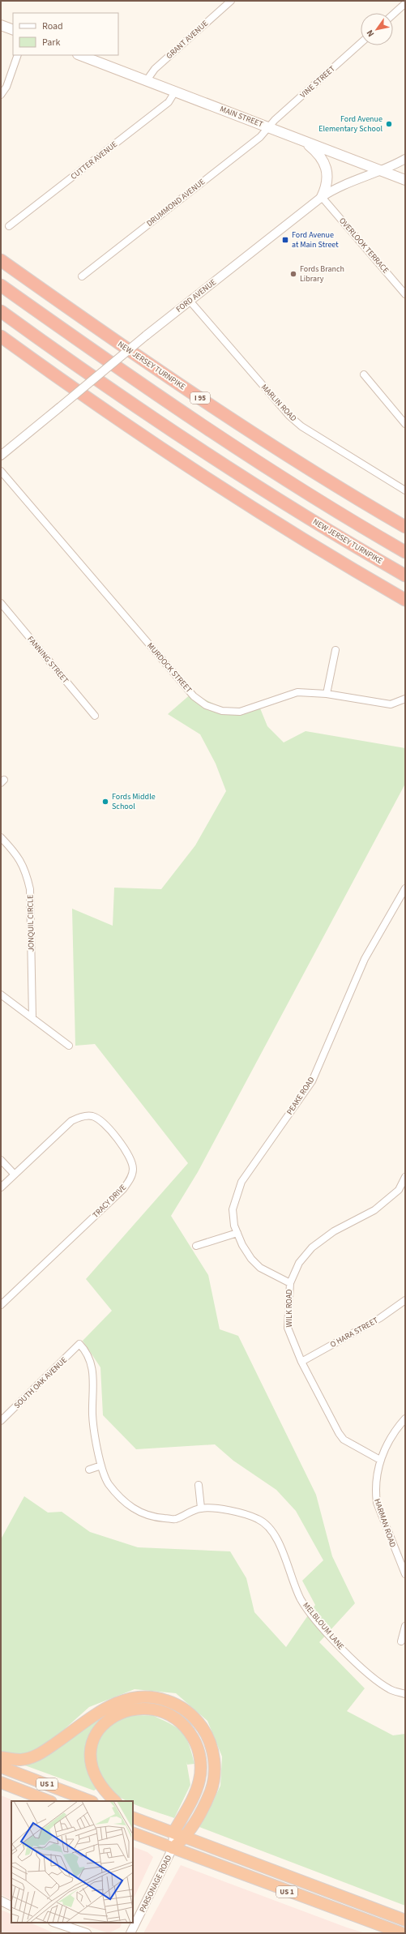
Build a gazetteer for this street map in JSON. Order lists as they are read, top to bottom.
{
  "streets": {
    "highway": ["NEW JERSEY TURNPIKE", "I 95", "US 1"],
    "main road": ["MAIN STREET"],
    "street": [
      "GRANT AVENUE",
      "VINE STREET",
      "CUTTER AVENUE",
      "DRUMMOND AVENUE",
      "OVERLOOK TERRACE",
      "FORD AVENUE",
      "MARLIN ROAD",
      "FANNING STREET",
      "MURDOCK STREET",
      "JONQUIL CIRCLE",
      "PEAKE ROAD",
      "TRACY DRIVE",
      "WILK ROAD",
      "O HARA STREET",
      "SOUTH OAK AVENUE",
      "HARMAN ROAD",
      "MELBLOUM LANE",
      "PARSONAGE ROAD"
    ]
  },
  "crossings": [
    ["GRANT AVENUE", "MAIN STREET"],
    ["VINE STREET", "MAIN STREET"],
    ["VINE STREET", "DRUMMOND AVENUE"],
    ["MAIN STREET", "CUTTER AVENUE"],
    ["MAIN STREET", "DRUMMOND AVENUE"],
    ["MAIN STREET", "FORD AVENUE"],
    ["OVERLOOK TERRACE", "FORD AVENUE"],
    ["FORD AVENUE", "MARLIN ROAD"],
    ["PEAKE ROAD", "WILK ROAD"],
    ["WILK ROAD", "O HARA STREET"],
    ["WILK ROAD", "HARMAN ROAD"],
    ["US 1", "PARSONAGE ROAD"]
  ],
  "places": {
    "other": ["Ford Avenue Elementary School", "Fords Branch Library", "Fords Middle School"],
    "transit": ["Ford Avenue at Main Street"]
  },
  "legend": ["Road", "Park"],
  "north": "bottom left"
}
